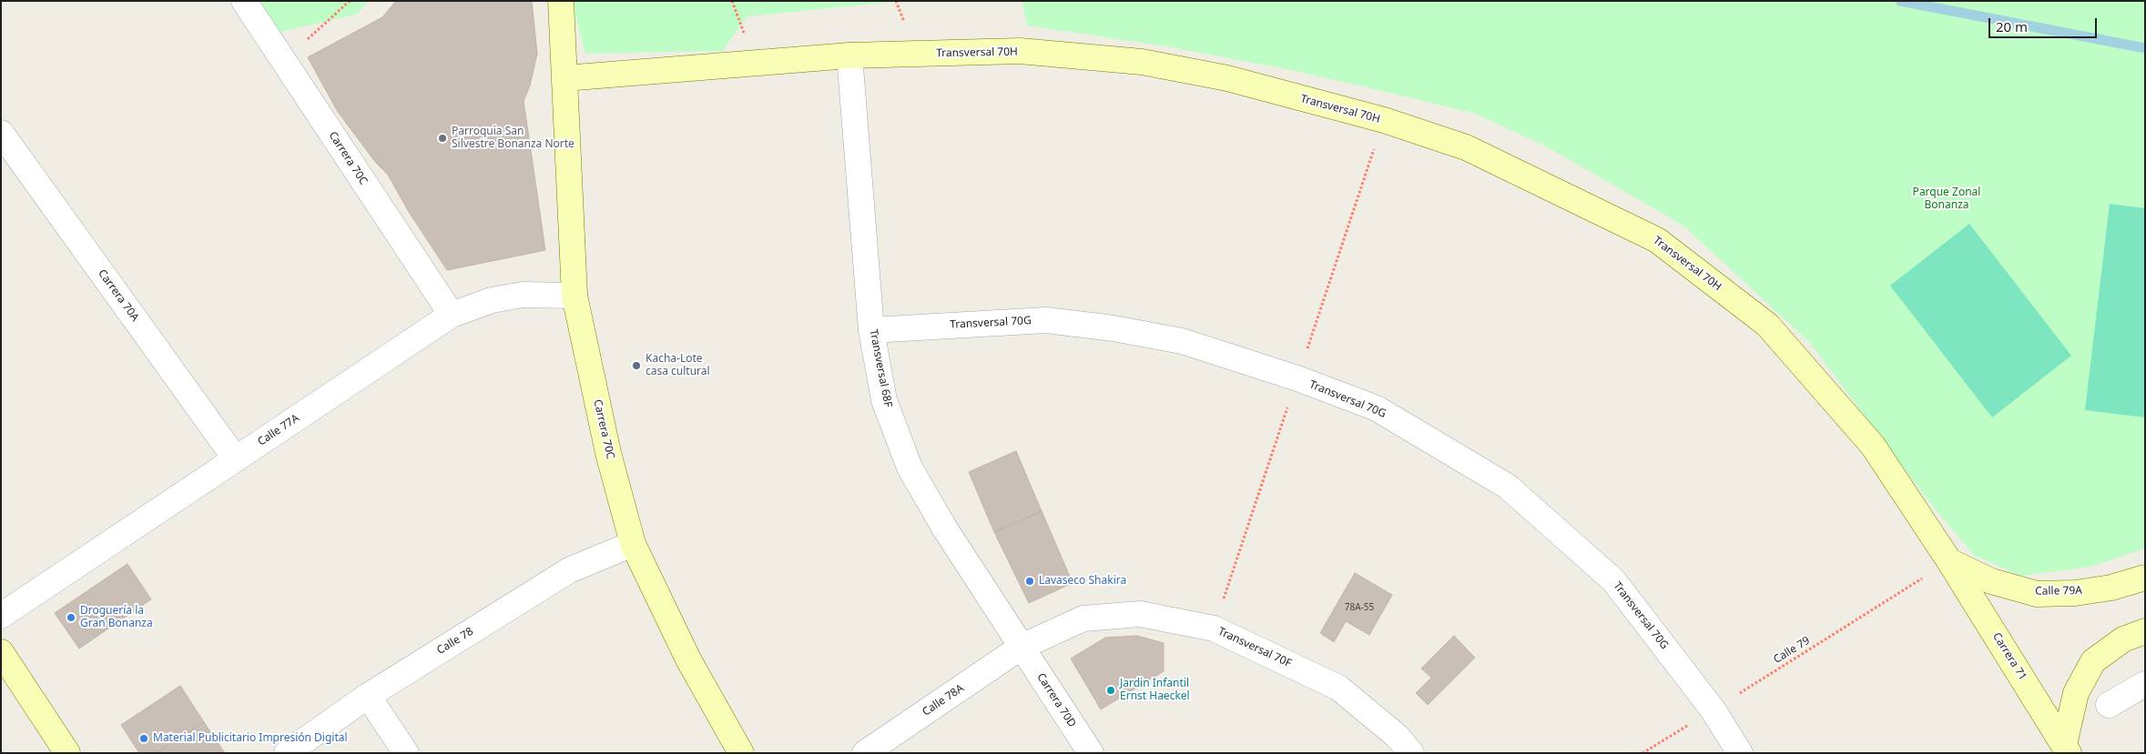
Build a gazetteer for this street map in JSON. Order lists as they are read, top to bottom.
{
  "streets": {
    "street": [
      "Transversal 70H",
      "Carrera 70C",
      "Carrera 70A",
      "Transversal 70G",
      "Transversal 68F",
      "Calle 77A",
      "Calle 79A",
      "Calle 78",
      "Transversal 70F",
      "Carrera 71",
      "Calle 78A",
      "Carrera 70D"
    ],
    "path": ["Calle 79"]
  },
  "crossings": [
    ["Transversal 70H", "Carrera 70C"],
    ["Transversal 70H", "Transversal 68F"],
    ["Transversal 70H", "Calle 79A"],
    ["Transversal 70H", "Calle 79"],
    ["Transversal 70H", "Carrera 71"],
    ["Carrera 70C", "Calle 77A"],
    ["Carrera 70C", "Calle 78"],
    ["Carrera 70A", "Calle 77A"],
    ["Transversal 70G", "Transversal 68F"],
    ["Transversal 70G", "Calle 79"],
    ["Transversal 68F", "Transversal 70F"],
    ["Transversal 68F", "Calle 78A"],
    ["Transversal 68F", "Carrera 70D"],
    ["Calle 79A", "Calle 79"],
    ["Calle 79A", "Carrera 71"],
    ["Transversal 70F", "Calle 78A"],
    ["Transversal 70F", "Carrera 70D"],
    ["Calle 79", "Carrera 71"],
    ["Calle 78A", "Carrera 70D"]
  ],
  "parks": ["Parque Zonal Bonanza"],
  "places": [
    "Parroquia San Silvestre Bonanza Norte",
    "Kacha-Lote casa cultural",
    "Lavaseco Shakira",
    "Droguería la Gran Bonanza",
    "Jardin Infantil Ernst Haeckel",
    "Material Publicitario Impresión Digital"
  ],
  "house_numbers": ["78A-55"],
  "scale_bar": "20 m"
}
